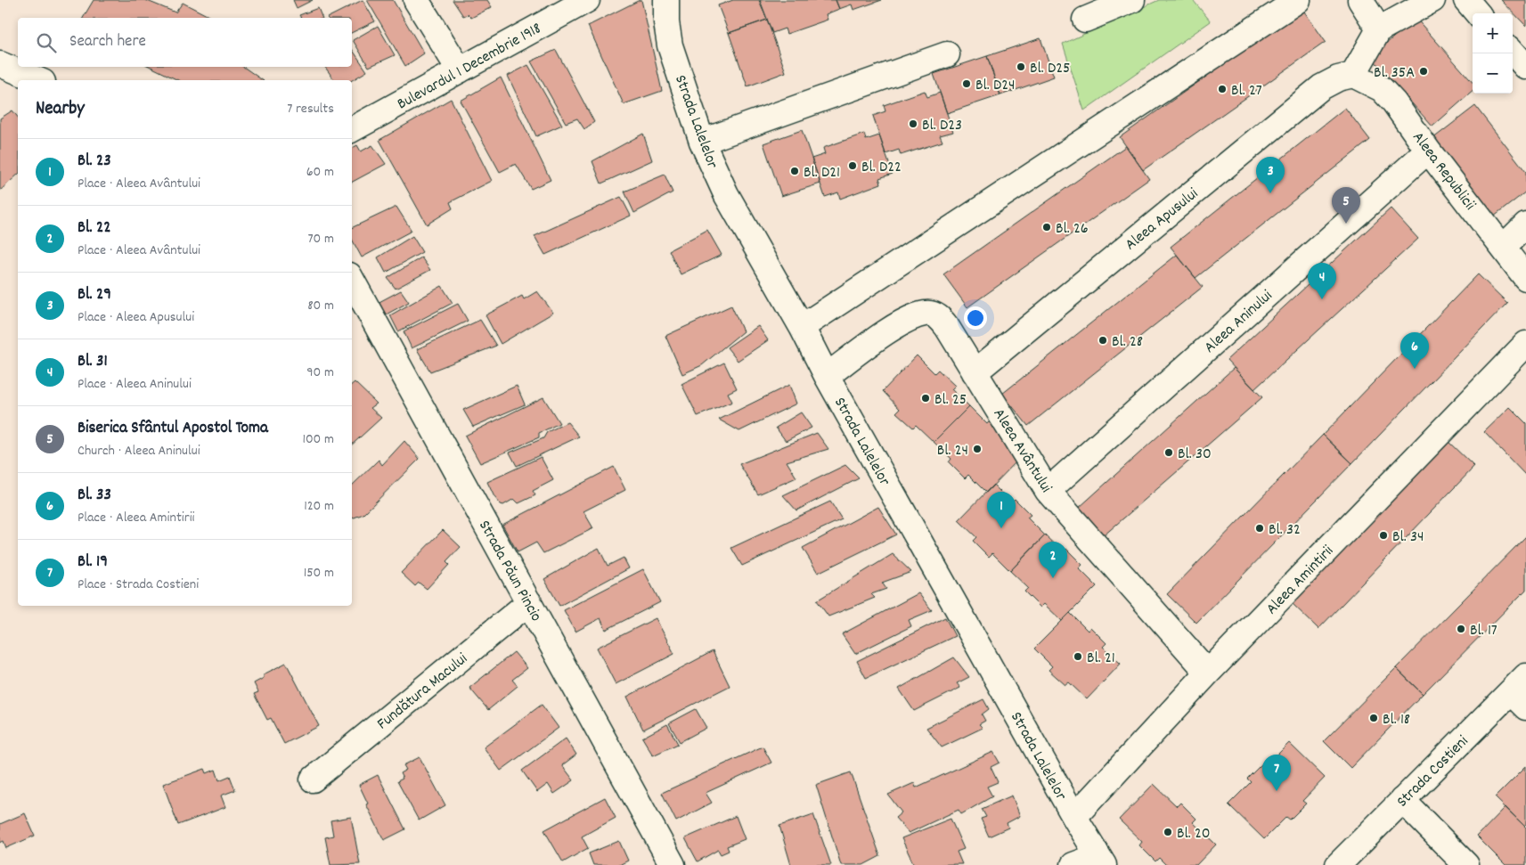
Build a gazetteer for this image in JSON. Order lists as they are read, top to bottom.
{
  "streets": {
    "street": [
      "Bulevardul 1 Decembrie 1918",
      "Strada Lalelelor",
      "Aleea Republicii",
      "Aleea Apusului",
      "Aleea Aninului",
      "Aleea Avântului",
      "Strada Păun Pincio",
      "Aleea Amintirii",
      "Fundătura Macului",
      "Strada Costieni"
    ]
  },
  "crossings": [
    ["Strada Lalelelor", "Aleea Avântului"],
    ["Strada Lalelelor", "Aleea Amintirii"],
    ["Aleea Republicii", "Aleea Apusului"],
    ["Aleea Republicii", "Aleea Aninului"],
    ["Aleea Apusului", "Aleea Avântului"],
    ["Aleea Aninului", "Aleea Avântului"],
    ["Aleea Avântului", "Aleea Amintirii"],
    ["Strada Păun Pincio", "Fundătura Macului"]
  ],
  "places": [
    "Bl. D25",
    "Bl. 35A",
    "Bl. D24",
    "Bl. 27",
    "Bl. D23",
    "Bl. D22",
    "Bl. D21",
    "Bl. 26",
    "Bl. 28",
    "Bl. 25",
    "Bl. 24",
    "Bl. 30",
    "Bl. 32",
    "Bl. 34",
    "Bl. 17",
    "Bl. 21",
    "Bl. 18",
    "Bl. 20"
  ],
  "page": {
    "map_buttons": ["+", "−"],
    "search": "Search here",
    "heading": ["Nearby", "7 results"],
    "list": [
      {
        "mark": "1",
        "name": "Bl. 23",
        "note": "Place · Aleea Avântului",
        "value": "60 m"
      },
      {
        "mark": "2",
        "name": "Bl. 22",
        "note": "Place · Aleea Avântului",
        "value": "70 m"
      },
      {
        "mark": "3",
        "name": "Bl. 29",
        "note": "Place · Aleea Apusului",
        "value": "80 m"
      },
      {
        "mark": "4",
        "name": "Bl. 31",
        "note": "Place · Aleea Aninului",
        "value": "90 m"
      },
      {
        "mark": "5",
        "name": "Biserica Sfântul Apostol Toma",
        "note": "Church · Aleea Aninului",
        "value": "100 m"
      },
      {
        "mark": "6",
        "name": "Bl. 33",
        "note": "Place · Aleea Amintirii",
        "value": "120 m"
      },
      {
        "mark": "7",
        "name": "Bl. 19",
        "note": "Place · Strada Costieni",
        "value": "150 m"
      }
    ],
    "pins": [
      "3",
      "5",
      "4",
      "6",
      "1",
      "2",
      "7"
    ]
  }
}
